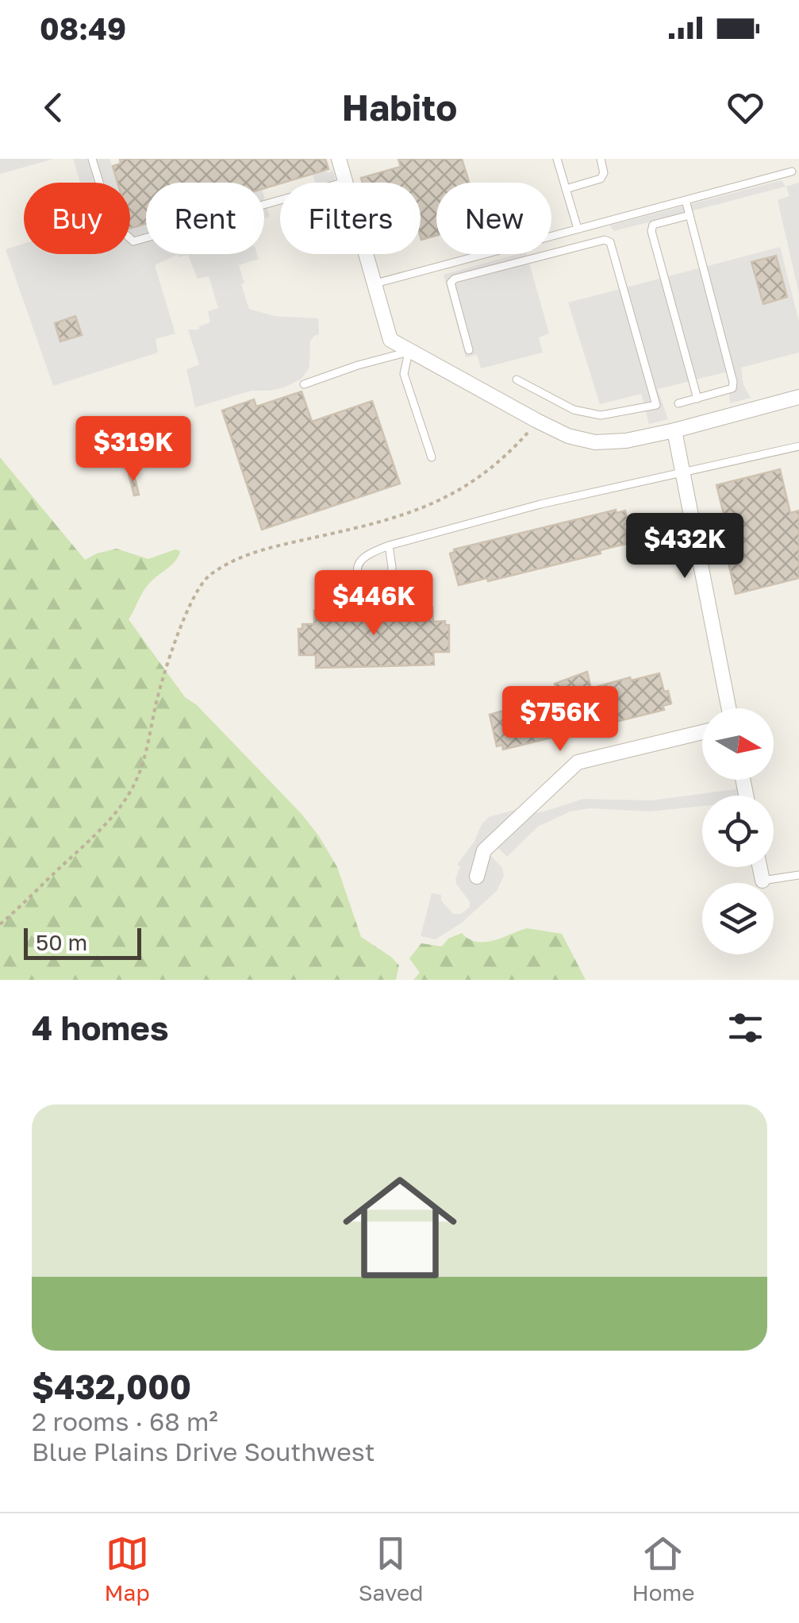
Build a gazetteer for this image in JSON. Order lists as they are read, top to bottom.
{
  "scale_bar": "50 m",
  "north": "right",
  "page": {
    "status": "08:49",
    "header": "Habito",
    "chip": [
      "Buy",
      "Rent",
      "Filters",
      "New"
    ],
    "price": [
      "$319K",
      "$432K",
      "$446K",
      "$756K"
    ],
    "scale": "50 m",
    "heading": "4 homes",
    "list": [
      {
        "name": "$432,000",
        "note": "2 rooms · 68 m² · Blue Plains Drive Southwest"
      }
    ],
    "tabs": ["Map", "Saved", "Home"]
  }
}
